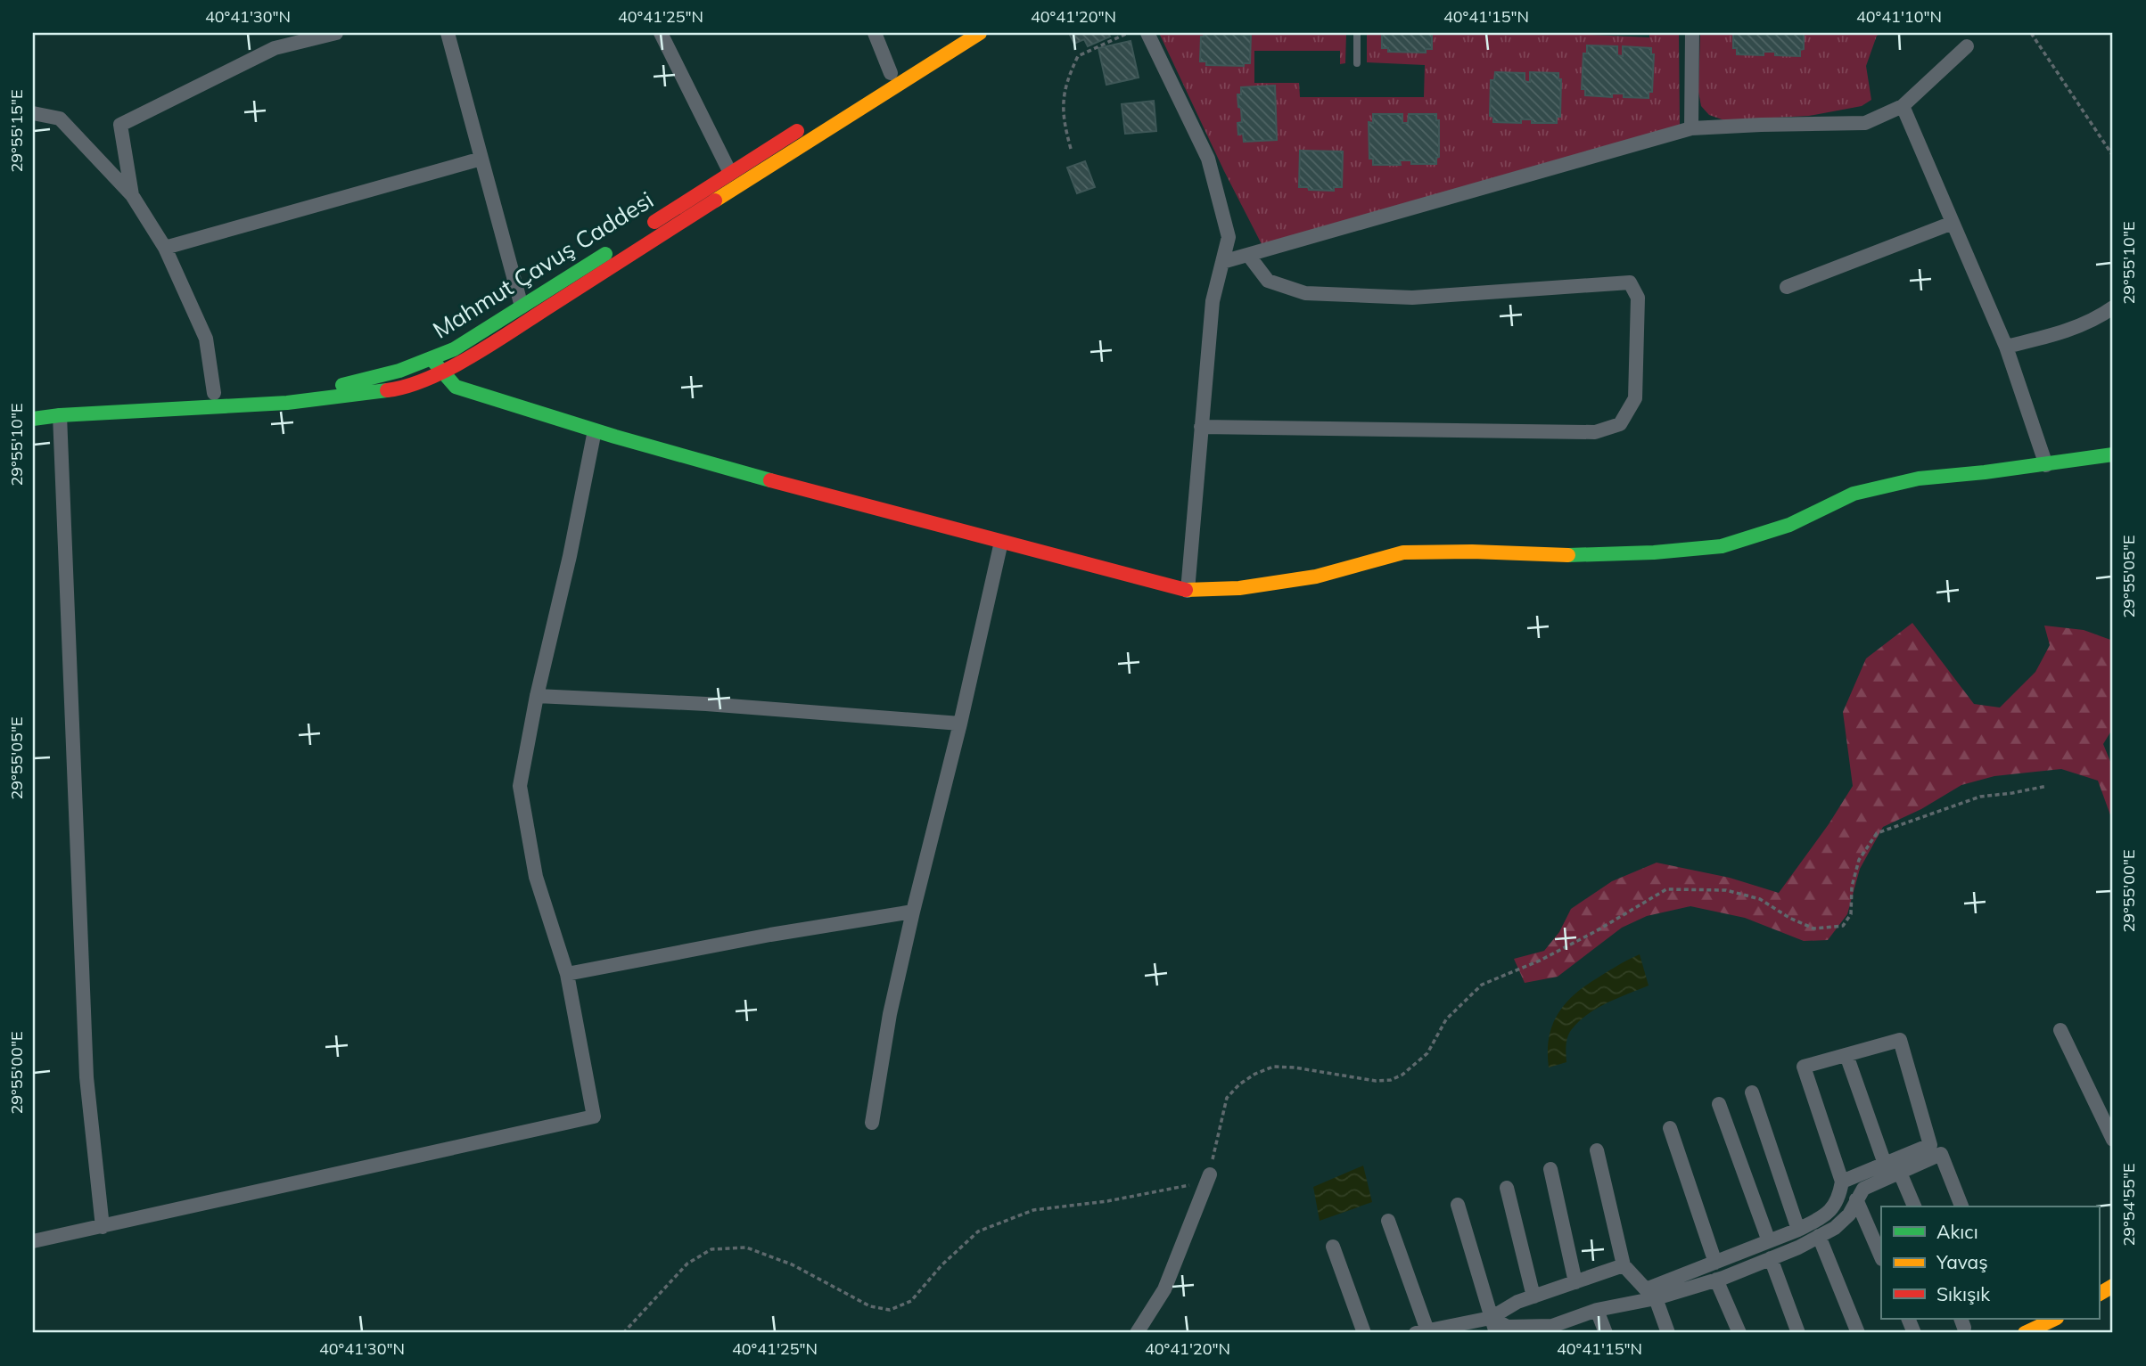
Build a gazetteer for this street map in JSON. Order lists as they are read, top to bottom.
{
  "streets": {
    "main road": ["Mahmut Çavuş Caddesi"]
  },
  "legend": ["Akıcı", "Yavaş", "Sıkışık"],
  "coordinates": [
    "40°41'30\"N",
    "40°41'25\"N",
    "40°41'20\"N",
    "40°41'15\"N",
    "40°41'10\"N",
    "29°55'15\"E",
    "29°55'10\"E",
    "29°55'05\"E",
    "29°55'00\"E",
    "29°54'55\"E"
  ]
}
